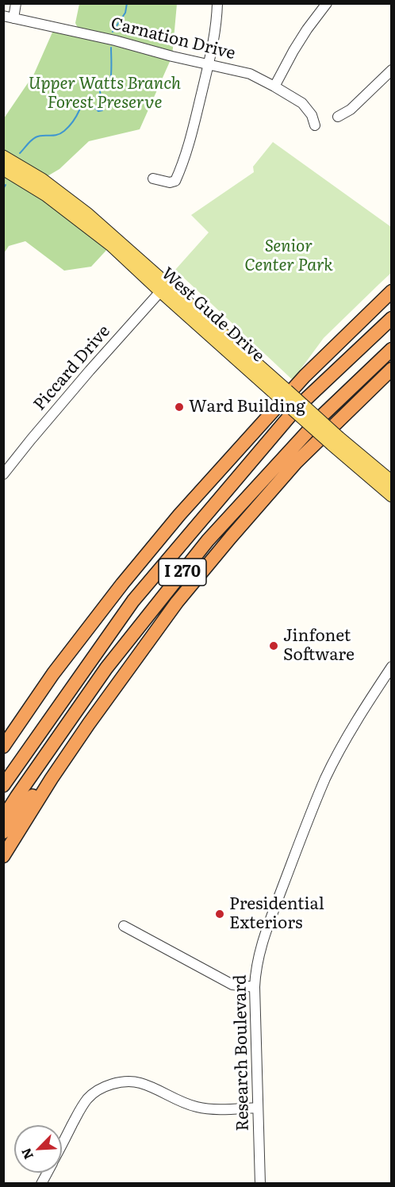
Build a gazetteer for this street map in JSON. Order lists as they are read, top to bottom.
{
  "streets": {
    "highway": ["I 270"],
    "main road": ["West Gude Drive"],
    "street": ["Carnation Drive", "Piccard Drive", "Research Boulevard"]
  },
  "crossings": [
    ["West Gude Drive", "Piccard Drive"]
  ],
  "parks": ["Upper Watts Branch Forest Preserve", "Senior Center Park"],
  "places": ["Ward Building", "Jinfonet Software", "Presidential Exteriors"],
  "north": "bottom left"
}
